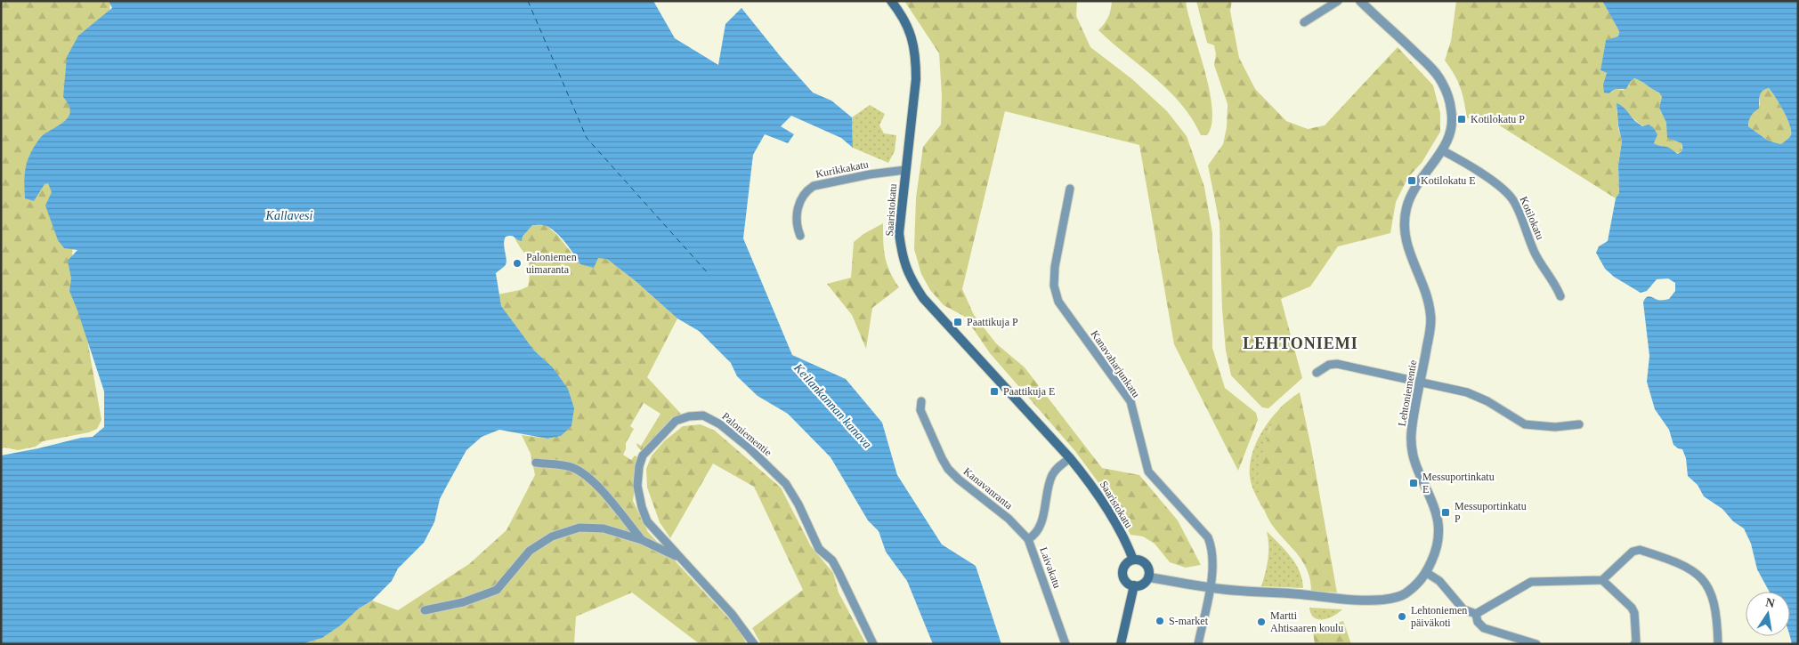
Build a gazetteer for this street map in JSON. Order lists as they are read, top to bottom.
{
  "streets": {
    "main road": ["Saaristokatu"],
    "street": [
      "Kurikkakatu",
      "Kotilokatu",
      "Kanavaharjunkatu",
      "Lehtoniementie",
      "Paloniementie",
      "Kanavanranta",
      "Laivakatu"
    ]
  },
  "crossings": [
    ["Kurikkakatu", "Saaristokatu"],
    ["Saaristokatu", "Lehtoniementie"],
    ["Saaristokatu", "Laivakatu"],
    ["Kotilokatu", "Lehtoniementie"],
    ["Kanavaharjunkatu", "Lehtoniementie"],
    ["Kanavanranta", "Laivakatu"]
  ],
  "districts": ["LEHTONIEMI"],
  "water": ["Kallavesi", "Keilankannan kanava"],
  "places": {
    "transit": [
      "Kotilokatu P",
      "Kotilokatu E",
      "Paattikuja P",
      "Paattikuja E",
      "Messuportinkatu E",
      "Messuportinkatu P"
    ],
    "other": [
      "Paloniemen uimaranta",
      "Lehtoniemen päiväkoti",
      "S-market",
      "Martti Ahtisaaren koulu"
    ]
  },
  "north": "top"
}
